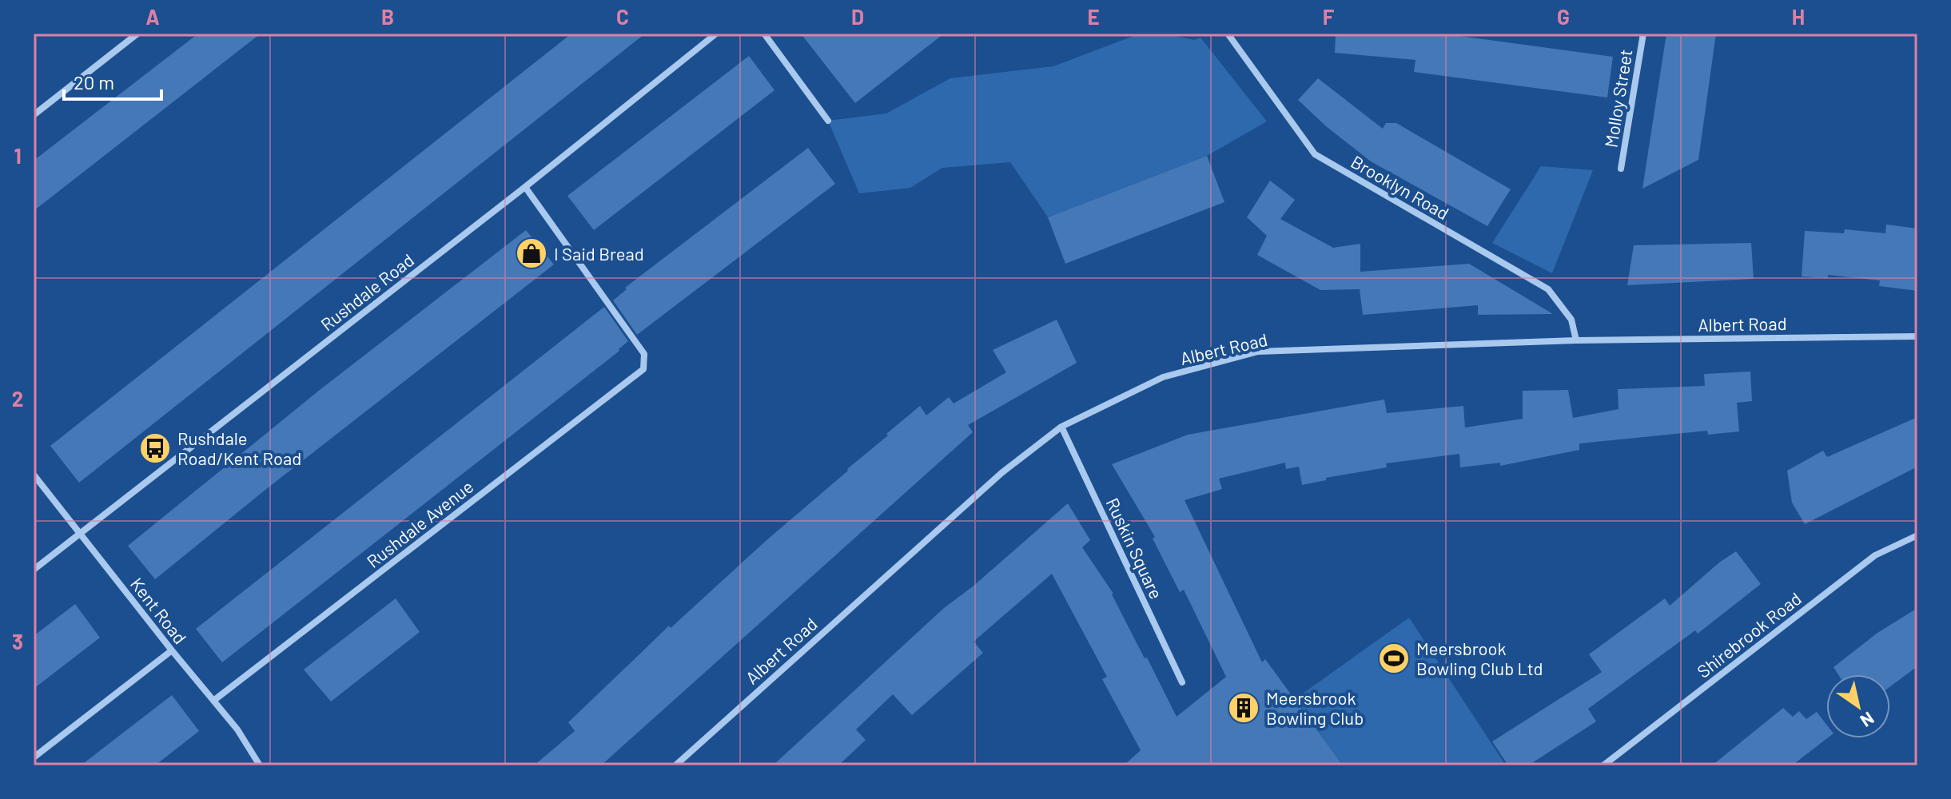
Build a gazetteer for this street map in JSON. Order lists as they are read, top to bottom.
{
  "streets": {
    "street": [
      "Molloy Street",
      "Brooklyn Road",
      "Rushdale Road",
      "Albert Road",
      "Rushdale Avenue",
      "Ruskin Square",
      "Kent Road",
      "Shirebrook Road"
    ]
  },
  "crossings": [
    ["Brooklyn Road", "Albert Road"],
    ["Rushdale Road", "Rushdale Avenue"],
    ["Rushdale Road", "Kent Road"],
    ["Albert Road", "Ruskin Square"],
    ["Rushdale Avenue", "Kent Road"]
  ],
  "places": {
    "shop": ["I Said Bread"],
    "bus stop": ["Rushdale Road/Kent Road"],
    "sports": ["Meersbrook Bowling Club Ltd"],
    "building": ["Meersbrook Bowling Club"]
  },
  "scale_bar": "20 m",
  "north": "bottom right",
  "grid": {
    "columns": [
      "A",
      "B",
      "C",
      "D",
      "E",
      "F",
      "G",
      "H"
    ],
    "rows": ["1", "2", "3"]
  }
}
